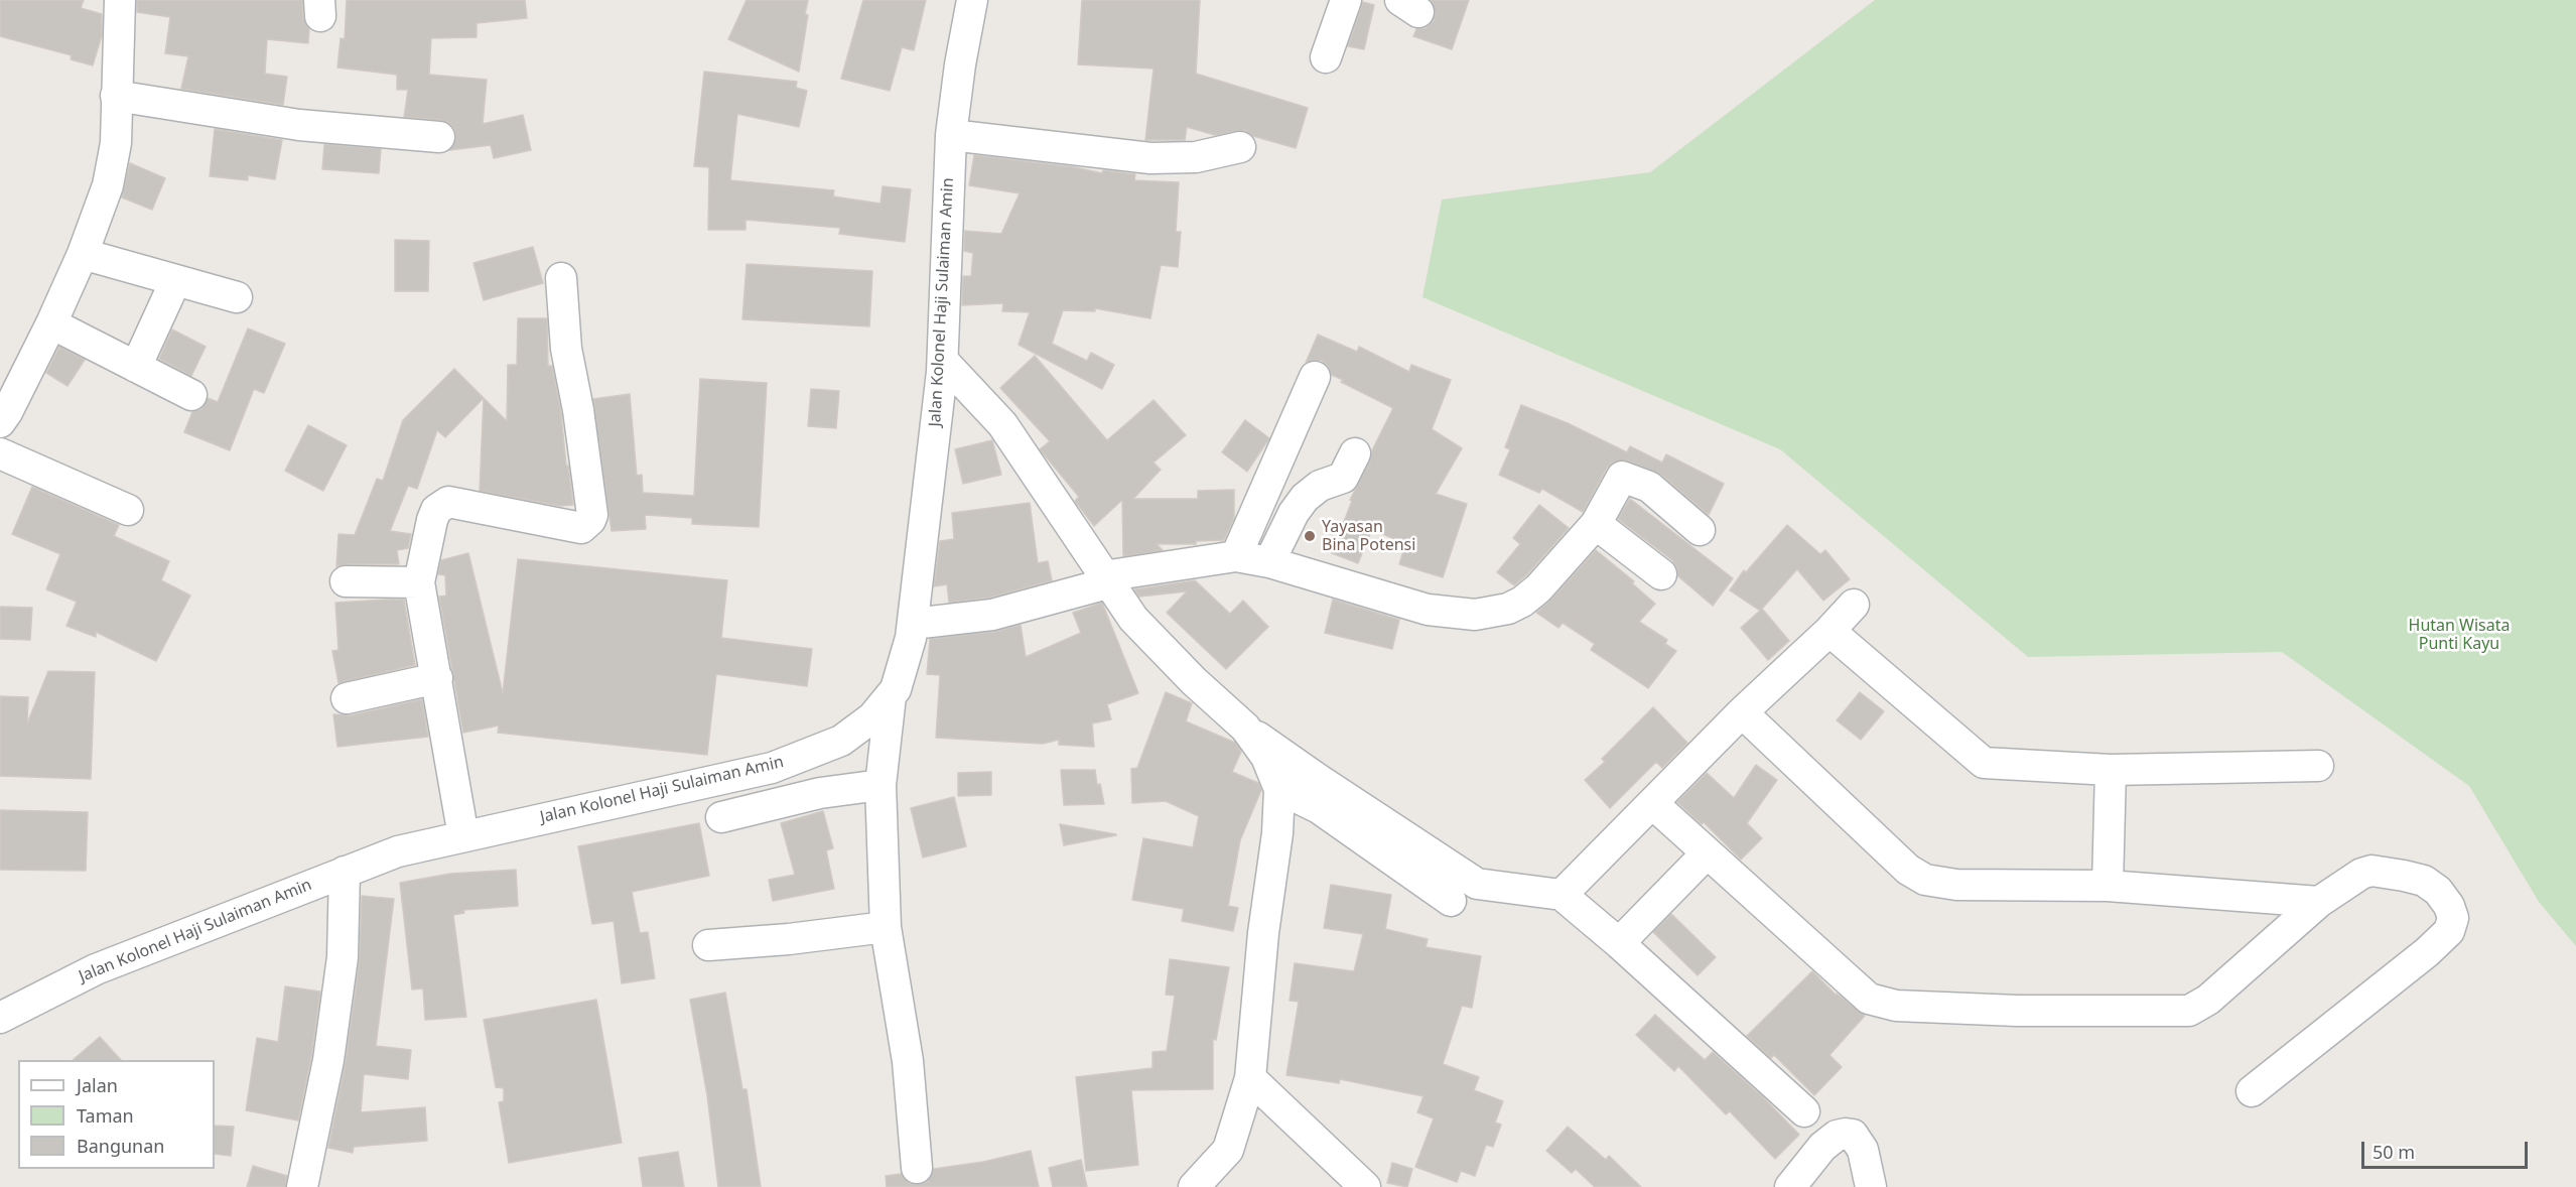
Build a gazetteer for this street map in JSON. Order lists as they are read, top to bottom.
{
  "streets": {
    "street": ["Jalan Kolonel Haji Sulaiman Amin"]
  },
  "parks": ["Hutan Wisata Punti Kayu"],
  "places": ["Yayasan Bina Potensi"],
  "legend": ["Jalan", "Taman", "Bangunan"],
  "scale_bar": "50 m"
}
